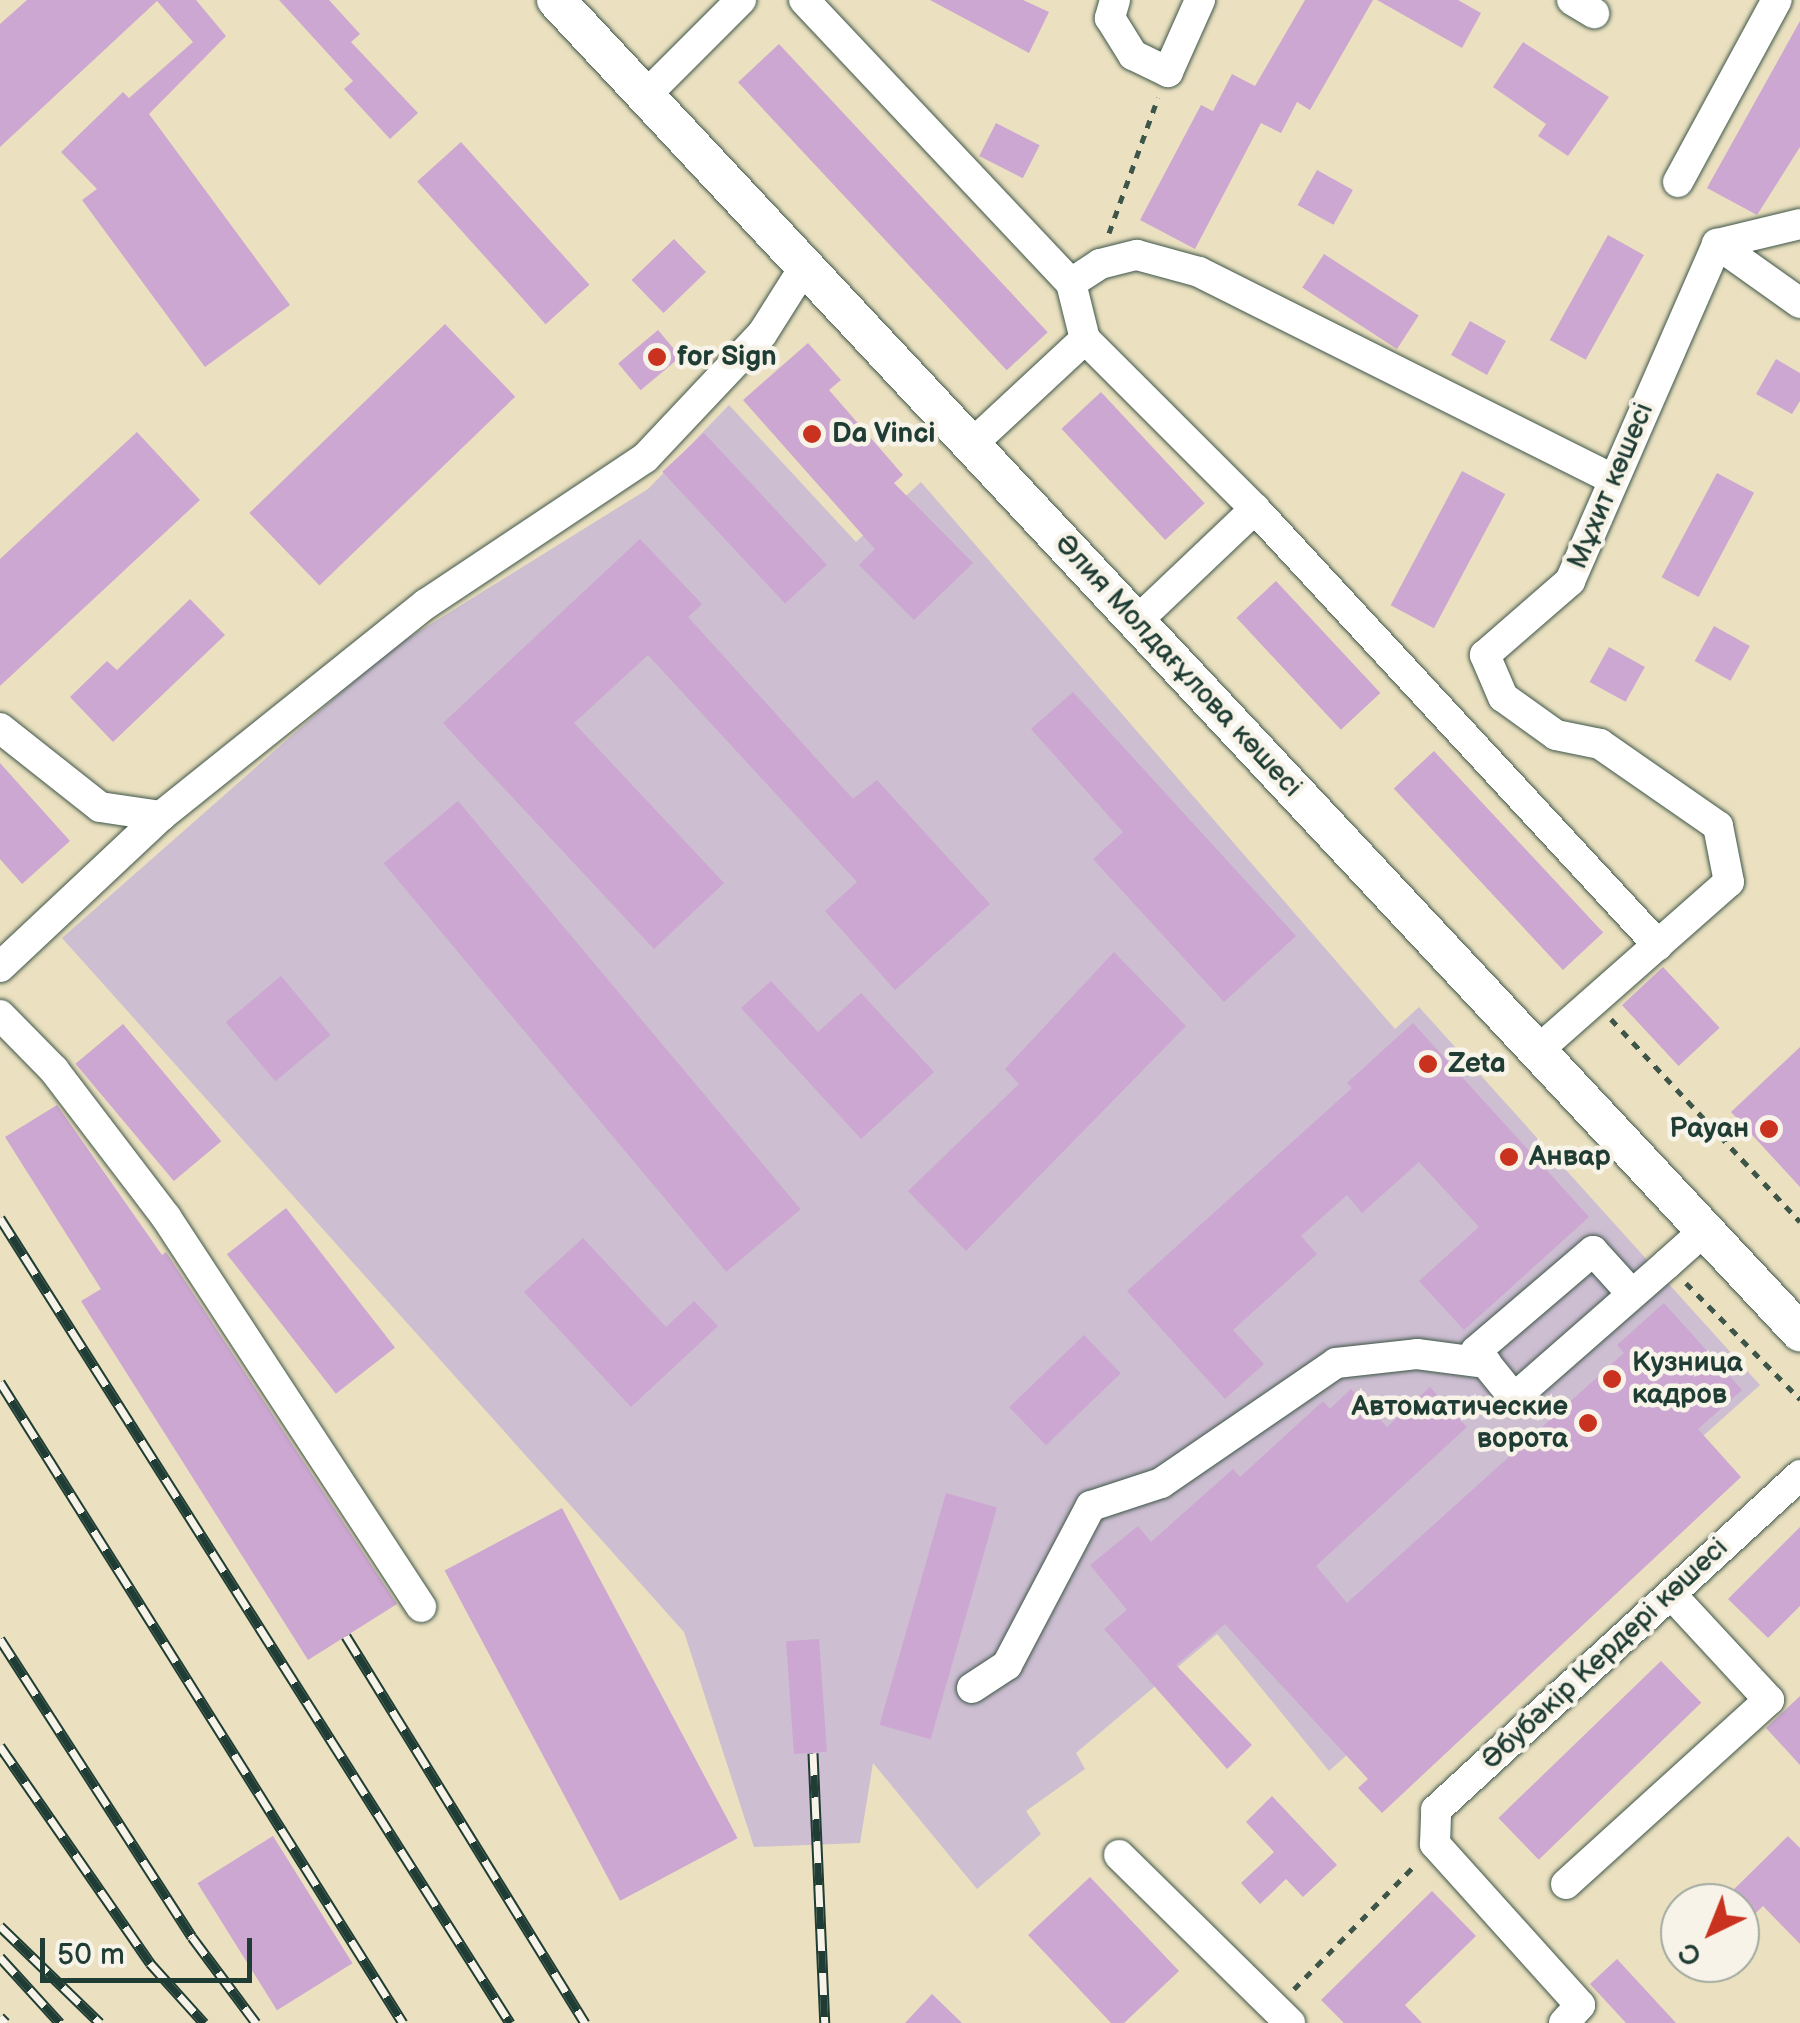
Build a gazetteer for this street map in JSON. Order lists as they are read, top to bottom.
{
  "streets": {
    "main road": ["Әлия Молдағұлова көшесі"],
    "street": ["Мұхит көшесі", "Әбубәкір Кердері көшесі"]
  },
  "crossings": [
    ["Мұхит көшесі", "Әлия Молдағұлова көшесі"]
  ],
  "places": [
    "for Sign",
    "Da Vinci",
    "Zeta",
    "Рауан",
    "Анвар",
    "Кузница кадров",
    "Автоматические ворота"
  ],
  "scale_bar": "50 m",
  "north": "bottom left"
}
